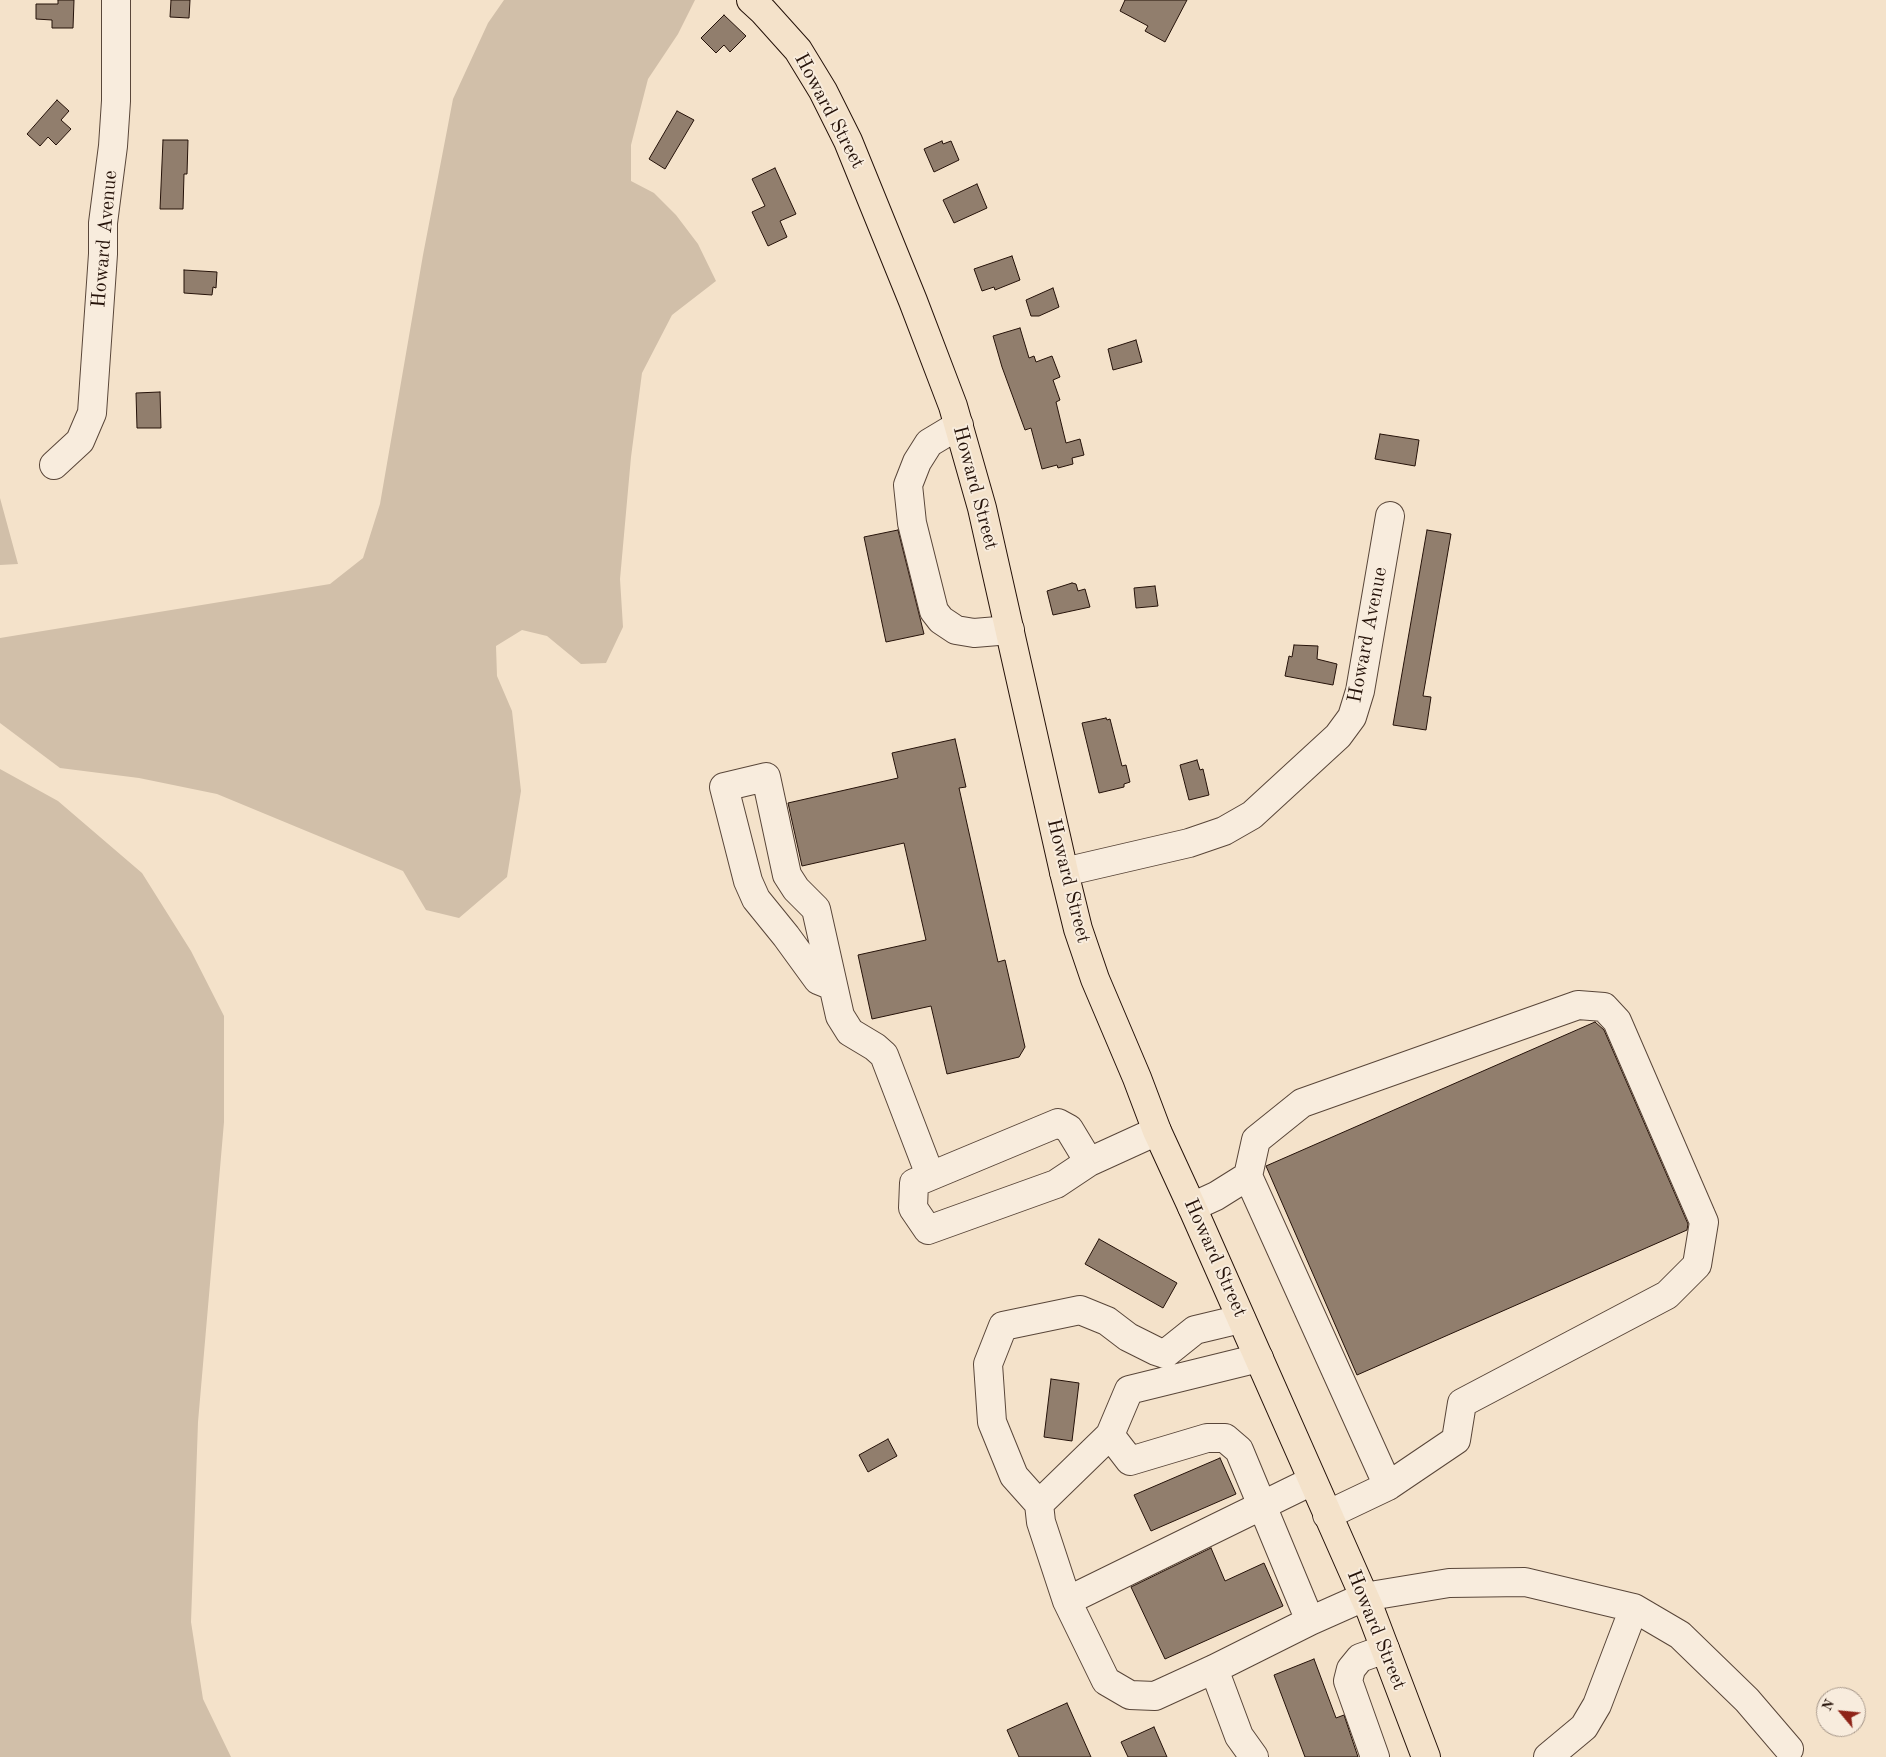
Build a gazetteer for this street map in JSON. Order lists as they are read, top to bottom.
{
  "streets": {
    "main road": ["Howard Street"],
    "street": ["Howard Avenue"]
  },
  "crossings": [
    ["Howard Street", "Howard Avenue"]
  ],
  "north": "top left"
}
